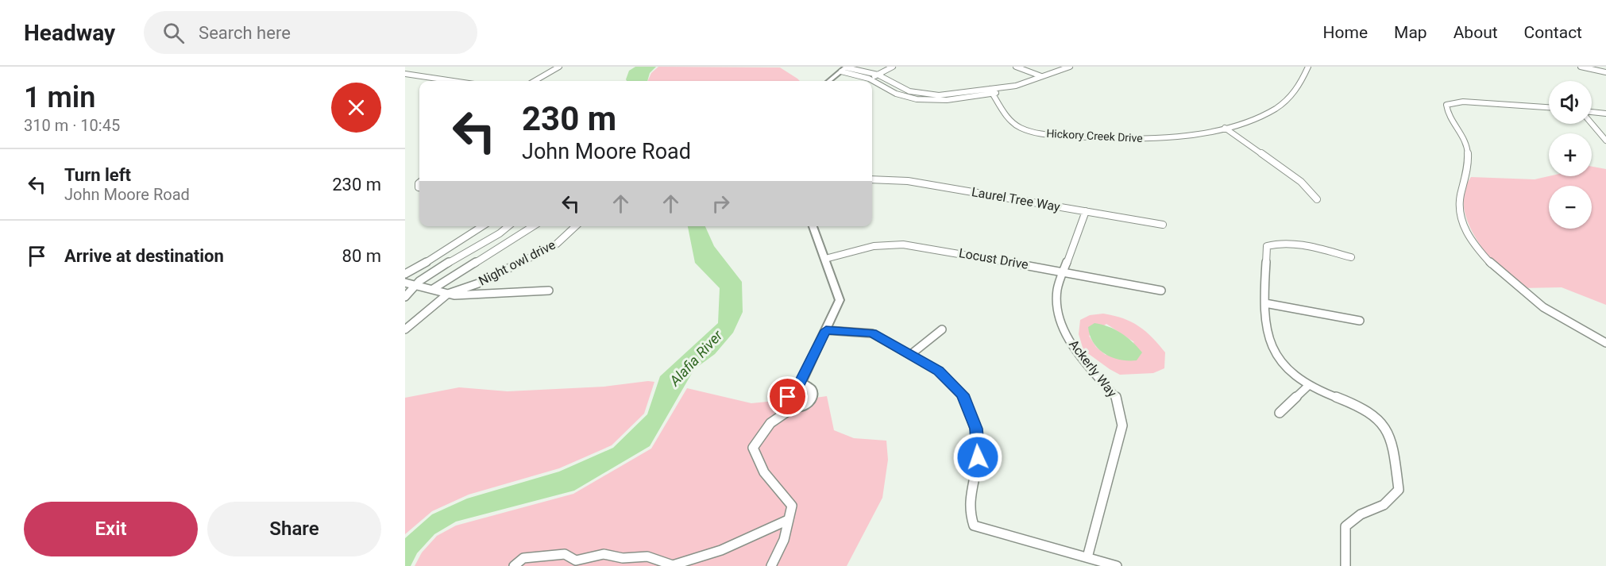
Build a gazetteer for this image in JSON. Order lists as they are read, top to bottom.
{
  "streets": {
    "street": [
      "Hickory Creek Drive",
      "Laurel Tree Way",
      "Locust Drive",
      "Night owl drive",
      "Ackerly Way"
    ]
  },
  "crossings": [
    ["Laurel Tree Way", "Ackerly Way"],
    ["Locust Drive", "Ackerly Way"]
  ],
  "water": ["Alafia River"],
  "page": {
    "header": "Headway",
    "search": "Search here",
    "nav": [
      "Home",
      "Map",
      "About",
      "Contact"
    ],
    "heading": ["1 min", "310 m · 10:45"],
    "map_buttons": ["+", "−"],
    "turn": ["230 m", "John Moore Road"],
    "list": [
      {
        "name": "Turn left",
        "note": "John Moore Road",
        "value": "230 m"
      },
      {
        "name": "Arrive at destination",
        "value": "80 m"
      }
    ],
    "buttons": ["Exit", "Share"]
  }
}
